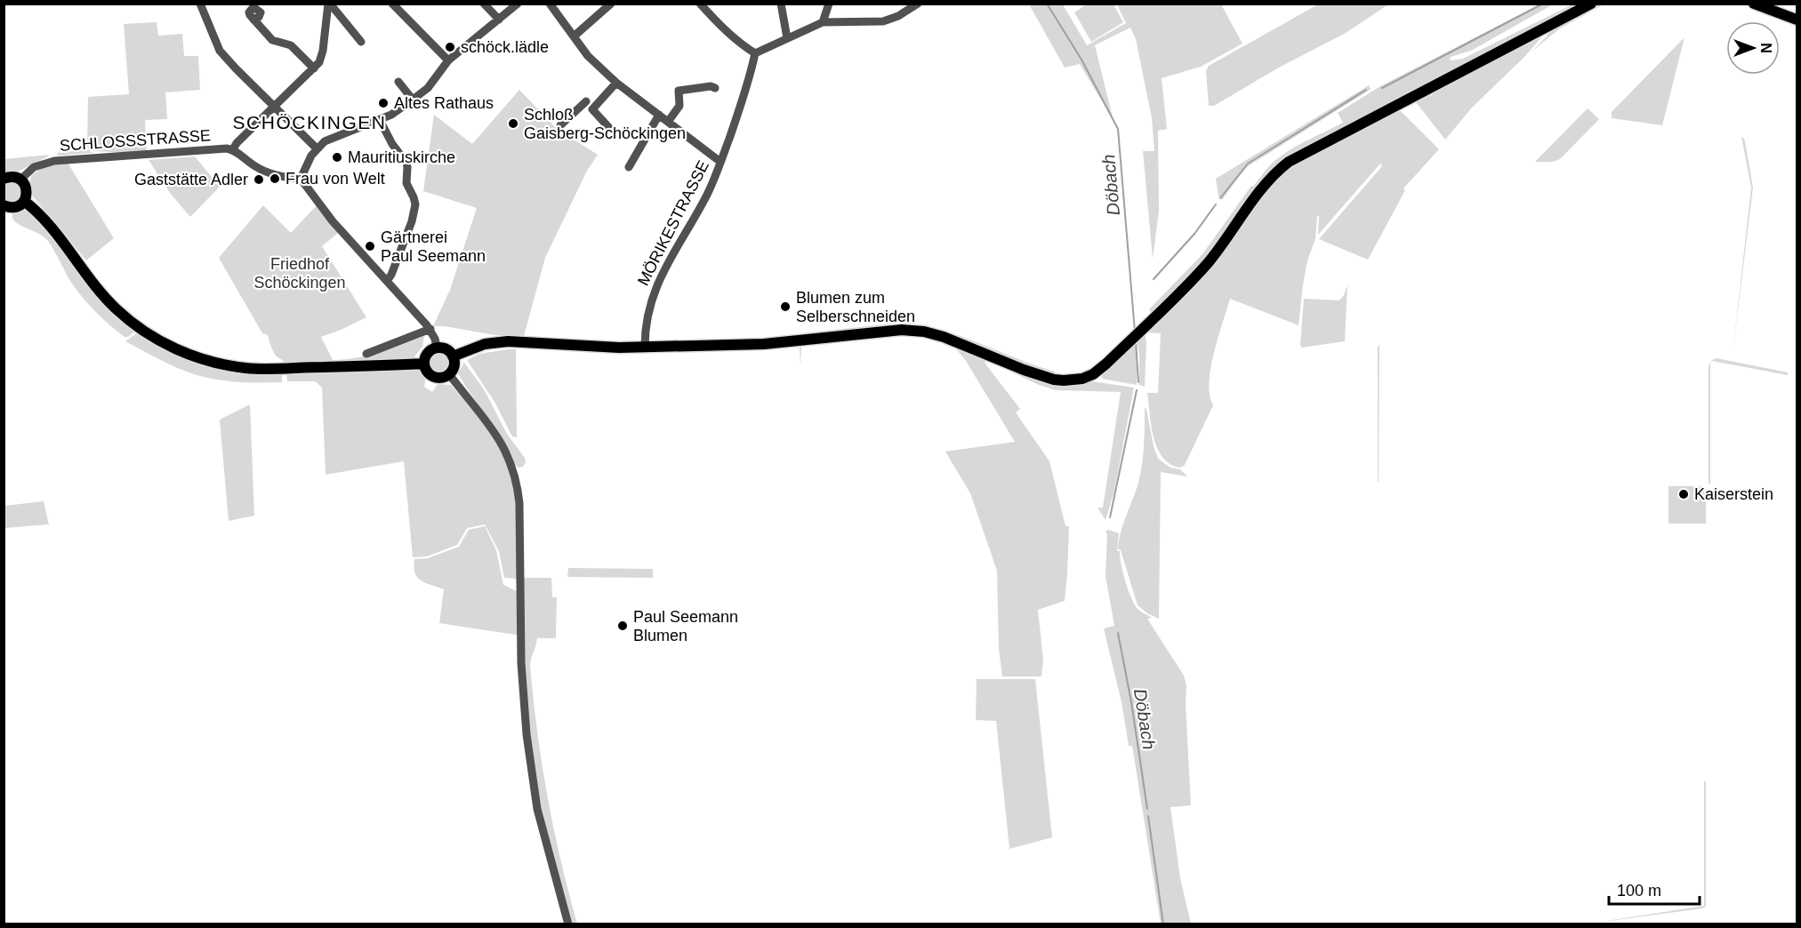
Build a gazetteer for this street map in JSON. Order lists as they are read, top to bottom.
{
  "streets": {
    "street": ["SCHLOSSSTRASSE", "MÖRIKESTRASSE"]
  },
  "districts": ["SCHÖCKINGEN"],
  "water": ["Döbach"],
  "parks": ["Friedhof Schöckingen"],
  "places": [
    "schöck.lädle",
    "Altes Rathaus",
    "Schloß Gaisberg-Schöckingen",
    "Mauritiuskirche",
    "Frau von Welt",
    "Gaststätte Adler",
    "Gärtnerei Paul Seemann",
    "Blumen zum Selberschneiden",
    "Kaiserstein",
    "Paul Seemann Blumen"
  ],
  "scale_bar": "100 m",
  "north": "right"
}
